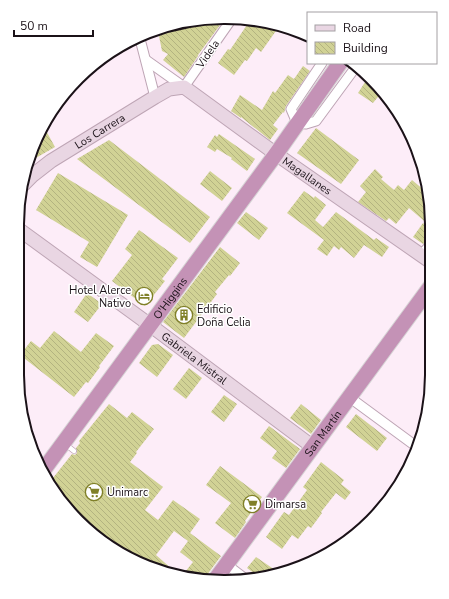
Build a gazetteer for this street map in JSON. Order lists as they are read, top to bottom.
{
  "streets": {
    "highway": ["O'Higgins", "San Martín"],
    "main road": ["Los Carrera", "Magallanes", "Gabriela Mistral"],
    "street": ["Videla"]
  },
  "crossings": [
    ["Videla", "Los Carrera"],
    ["Videla", "Magallanes"],
    ["Los Carrera", "Magallanes"],
    ["Magallanes", "O'Higgins"],
    ["O'Higgins", "Gabriela Mistral"],
    ["Gabriela Mistral", "San Martín"]
  ],
  "places": {
    "hotel": ["Hotel Alerce Nativo"],
    "building": ["Edificio Doña Celia"],
    "supermarket": ["Unimarc", "Dimarsa"]
  },
  "legend": ["Road", "Building"],
  "scale_bar": "50 m"
}
